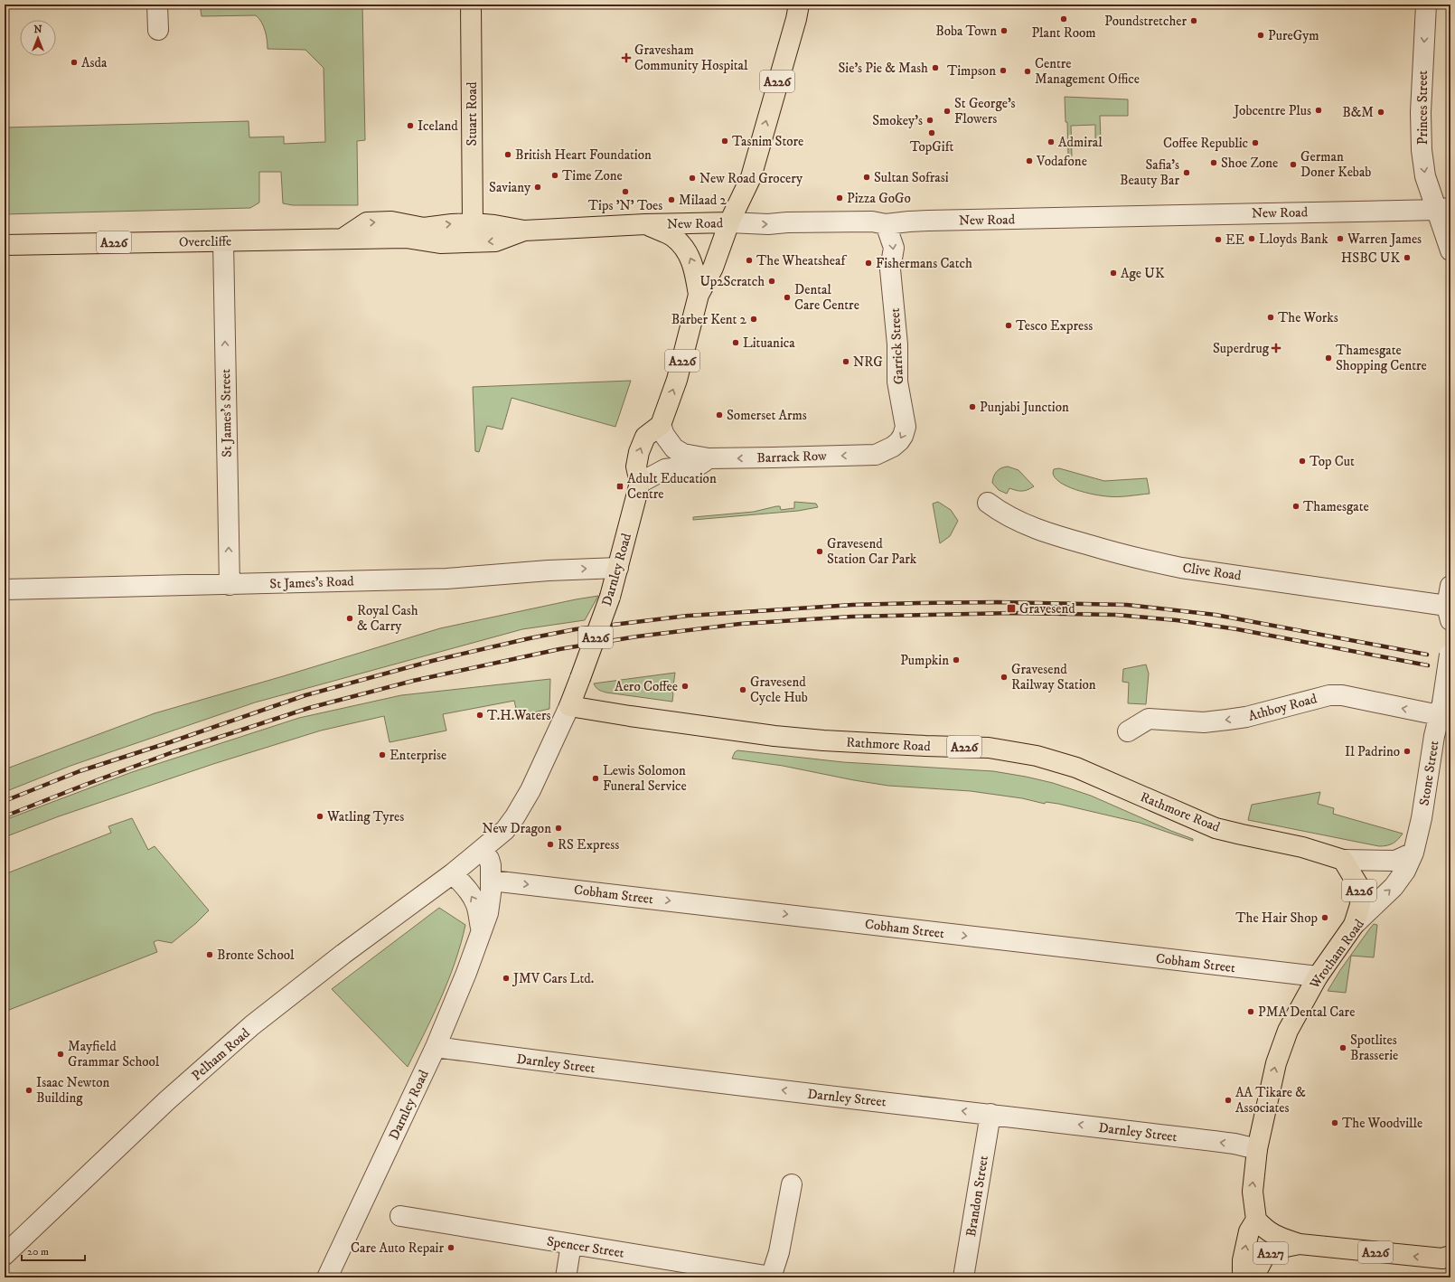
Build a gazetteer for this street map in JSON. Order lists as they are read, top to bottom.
{
  "streets": {
    "main road": [
      "A226",
      "Stuart Road",
      "New Road",
      "Overcliffe",
      "Darnley Road",
      "Rathmore Road",
      "Wrotham Road",
      "A227"
    ],
    "street": [
      "Princes Street",
      "Garrick Street",
      "St James's Street",
      "Barrack Row",
      "Clive Road",
      "St James's Road",
      "Athboy Road",
      "Stone Street",
      "Cobham Street",
      "Pelham Road",
      "Darnley Street",
      "Brandon Street",
      "Spencer Street"
    ]
  },
  "crossings": [
    ["A226", "New Road"],
    ["A226", "Barrack Row"],
    ["A226", "Darnley Road"],
    ["A226", "Rathmore Road"],
    ["A226", "Wrotham Road"],
    ["A226", "A227"],
    ["Princes Street", "New Road"],
    ["Stuart Road", "New Road"],
    ["Stuart Road", "Overcliffe"],
    ["New Road", "Overcliffe"],
    ["New Road", "Garrick Street"],
    ["Overcliffe", "St James's Street"],
    ["Garrick Street", "Barrack Row"],
    ["St James's Street", "St James's Road"],
    ["Barrack Row", "Darnley Road"],
    ["Darnley Road", "St James's Road"],
    ["Darnley Road", "Rathmore Road"],
    ["Darnley Road", "Cobham Street"],
    ["Darnley Road", "Pelham Road"],
    ["Darnley Road", "Darnley Street"],
    ["Athboy Road", "Stone Street"],
    ["Rathmore Road", "Stone Street"],
    ["Rathmore Road", "Wrotham Road"],
    ["Stone Street", "Wrotham Road"],
    ["Cobham Street", "Wrotham Road"],
    ["Wrotham Road", "Darnley Street"],
    ["Wrotham Road", "A227"],
    ["Darnley Street", "Brandon Street"]
  ],
  "one_way": [
    "Princes Street",
    "Garrick Street",
    "St James's Street",
    "Barrack Row",
    "St James's Road",
    "Athboy Road",
    "Cobham Street",
    "Wrotham Road",
    "Darnley Street"
  ],
  "places": {
    "other": [
      "Plant Room",
      "Poundstretcher",
      "Boba Town",
      "PureGym",
      "Asda",
      "Sie's Pie & Mash",
      "Timpson",
      "Centre Management Office",
      "Jobcentre Plus",
      "St George's Flowers",
      "B&M",
      "Smokey's",
      "Iceland",
      "TopGift",
      "Tasnim Store",
      "Admiral",
      "Coffee Republic",
      "British Heart Foundation",
      "Vodafone",
      "Shoe Zone",
      "German Doner Kebab",
      "Safia's Beauty Bar",
      "Time Zone",
      "Sultan Sofrasi",
      "New Road Grocery",
      "Saviany",
      "Tips 'N' Toes",
      "Pizza GoGo",
      "Milaad 2",
      "Lloyds Bank",
      "Warren James",
      "EE",
      "HSBC UK",
      "The Wheatsheaf",
      "Fishermans Catch",
      "Age UK",
      "Up2Scratch",
      "Dental Care Centre",
      "The Works",
      "Barber Kent 2",
      "Tesco Express",
      "Lituanica",
      "Thamesgate Shopping Centre",
      "NRG",
      "Punjabi Junction",
      "Somerset Arms",
      "Top Cut",
      "Thamesgate",
      "Gravesend Station Car Park",
      "Royal Cash & Carry",
      "Pumpkin",
      "Gravesend Railway Station",
      "Aero Coffee",
      "Gravesend Cycle Hub",
      "T.H.Waters",
      "Il Padrino",
      "Enterprise",
      "Lewis Solomon Funeral Service",
      "Watling Tyres",
      "New Dragon",
      "RS Express",
      "The Hair Shop",
      "Bronte School",
      "JMV Cars Ltd.",
      "PMA Dental Care",
      "Spotlites Brasserie",
      "Mayfield Grammar School",
      "Isaac Newton Building",
      "AA Tikare & Associates",
      "The Woodville",
      "Care Auto Repair"
    ],
    "health": ["Gravesham Community Hospital", "Superdrug"],
    "transit": ["Adult Education Centre", "Gravesend"]
  },
  "scale_bar": "20 m",
  "north": "top"
}
